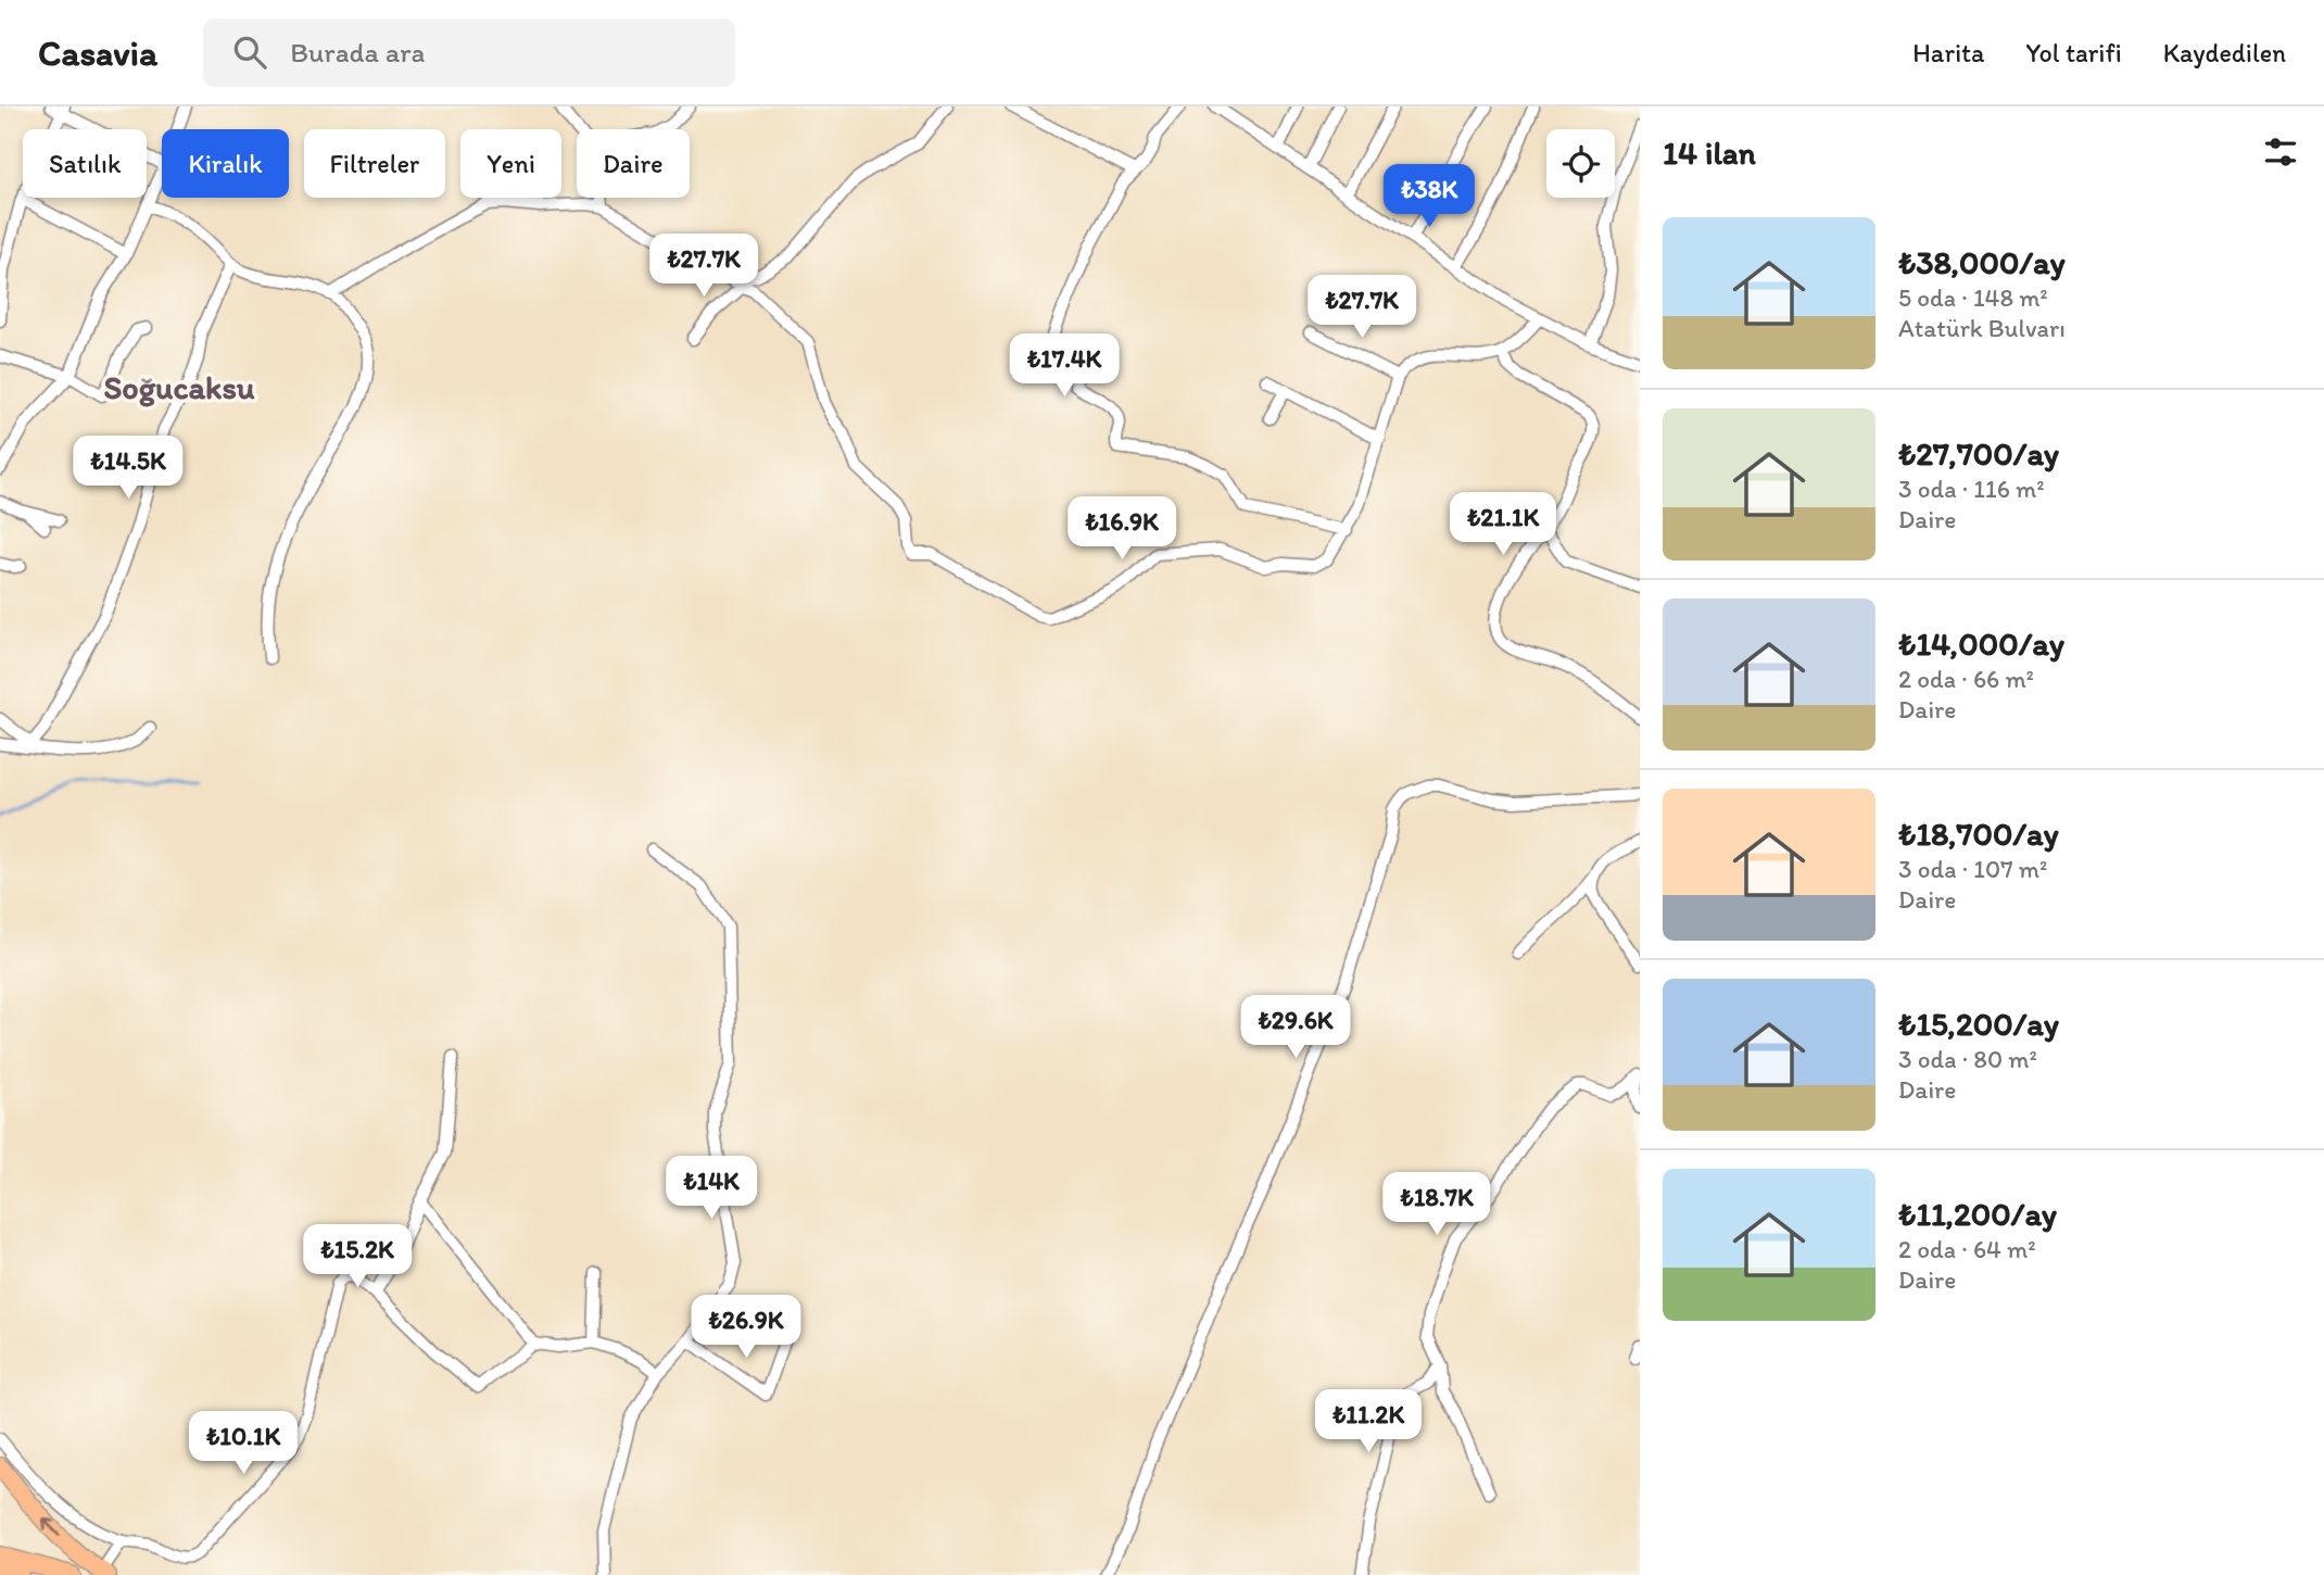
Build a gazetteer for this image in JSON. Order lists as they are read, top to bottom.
{
  "districts": ["Soğucaksu"],
  "page": {
    "header": "Casavia",
    "search": "Burada ara",
    "nav": ["Harita", "Yol tarifi", "Kaydedilen"],
    "heading": "14 ilan",
    "chip": [
      "Satılık",
      "Kiralık",
      "Filtreler",
      "Yeni",
      "Daire"
    ],
    "price": [
      "₺38K",
      "₺27.7K",
      "₺27.7K",
      "₺17.4K",
      "₺14.5K",
      "₺21.1K",
      "₺16.9K",
      "₺29.6K",
      "₺14K",
      "₺18.7K",
      "₺15.2K",
      "₺26.9K",
      "₺11.2K",
      "₺10.1K"
    ],
    "list": [
      {
        "name": "₺38,000/ay",
        "note": "5 oda · 148 m² · Atatürk Bulvarı"
      },
      {
        "name": "₺27,700/ay",
        "note": "3 oda · 116 m² · Daire"
      },
      {
        "name": "₺14,000/ay",
        "note": "2 oda · 66 m² · Daire"
      },
      {
        "name": "₺18,700/ay",
        "note": "3 oda · 107 m² · Daire"
      },
      {
        "name": "₺15,200/ay",
        "note": "3 oda · 80 m² · Daire"
      },
      {
        "name": "₺11,200/ay",
        "note": "2 oda · 64 m² · Daire"
      }
    ]
  }
}
